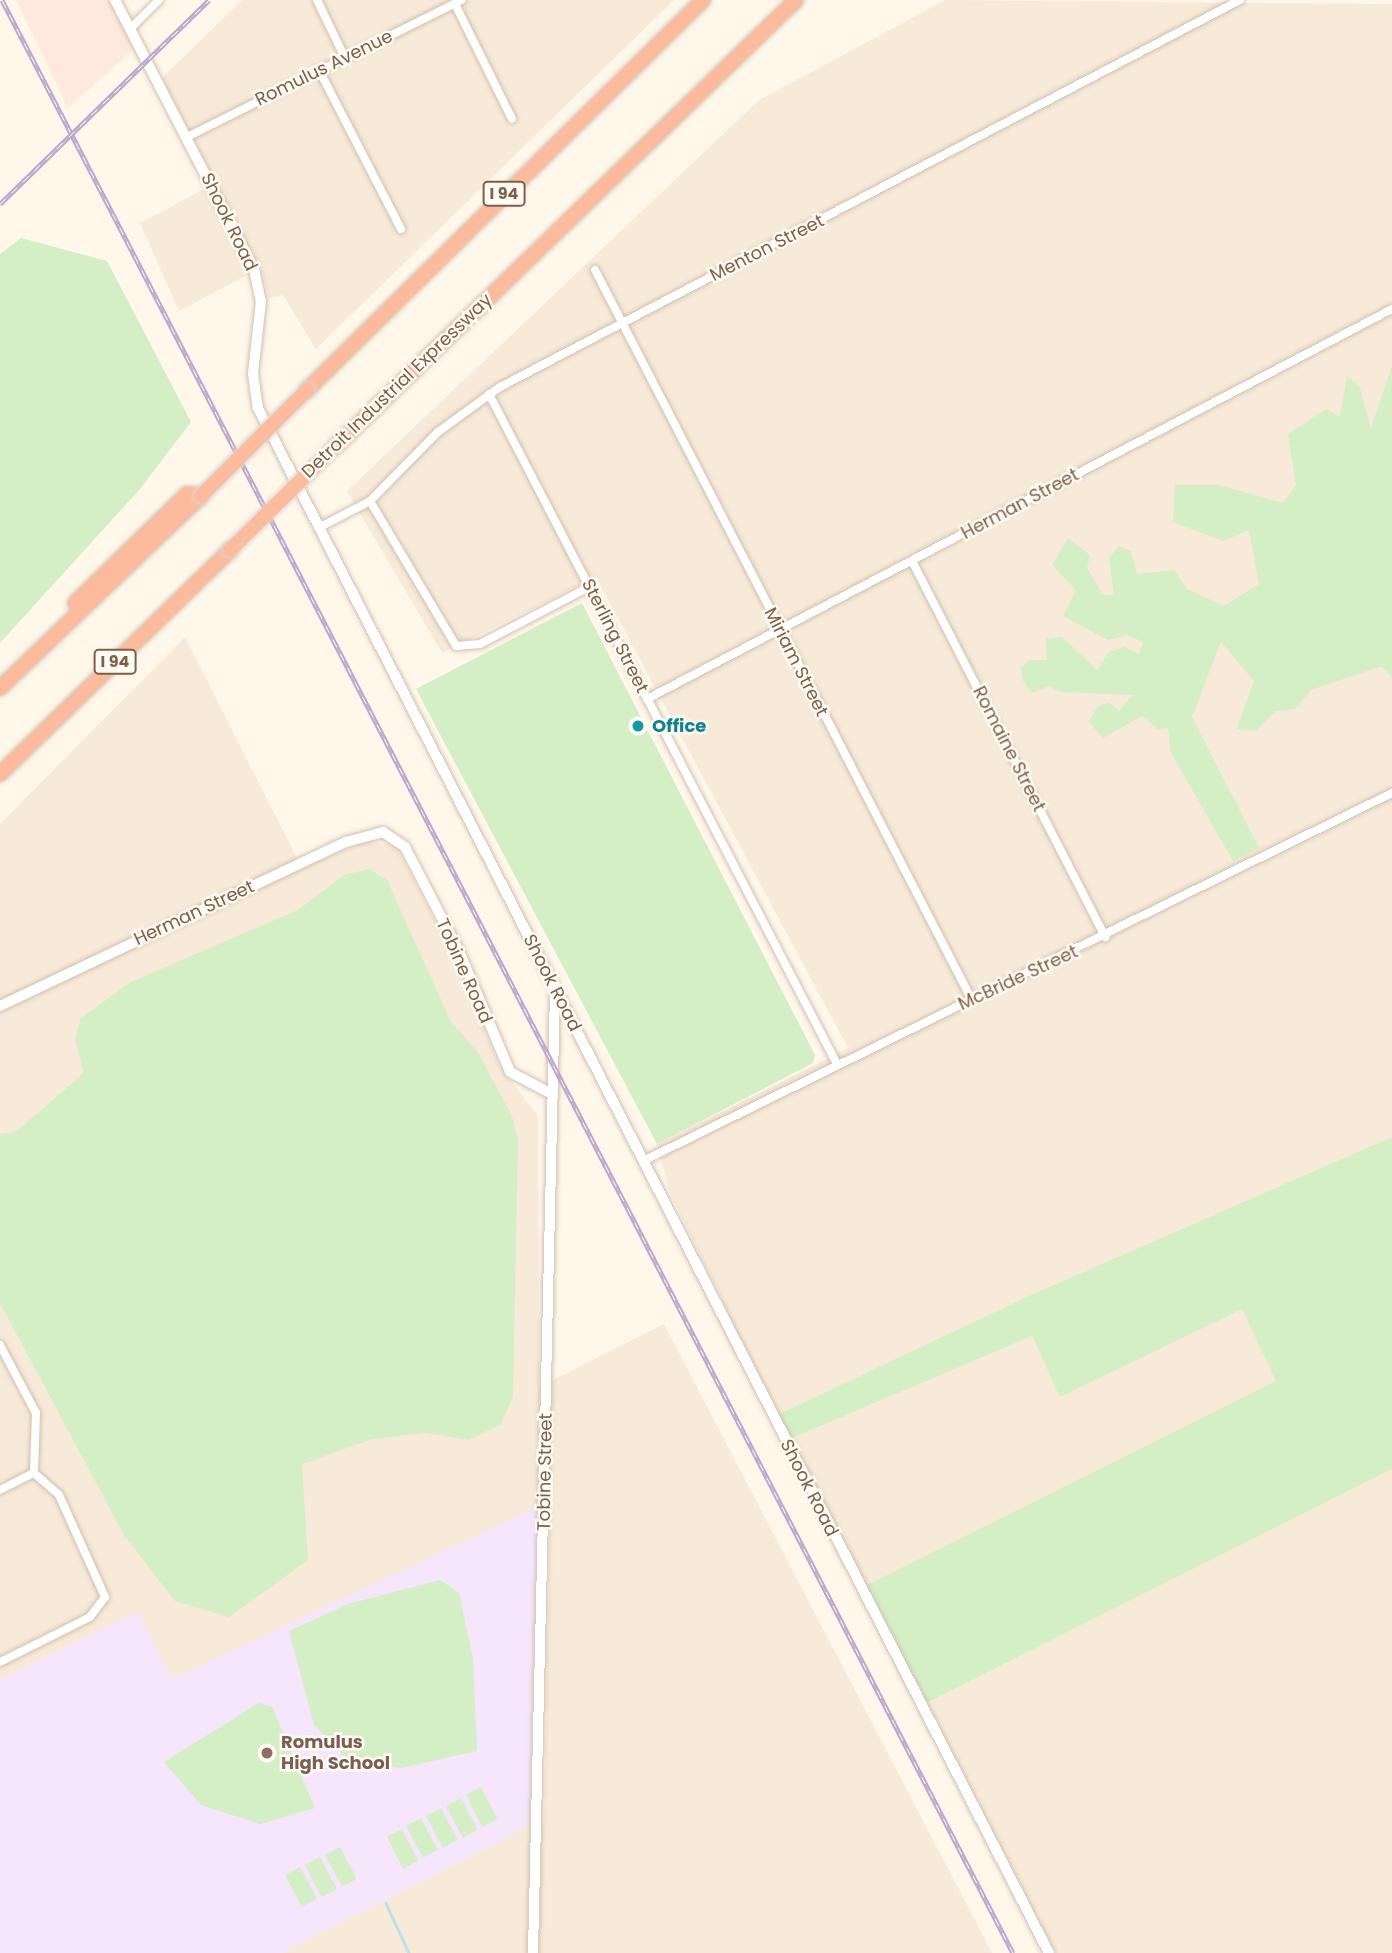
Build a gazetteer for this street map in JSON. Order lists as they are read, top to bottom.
{
  "streets": {
    "highway": ["I 94", "Detroit Industrial Expressway"],
    "street": [
      "Romulus Avenue",
      "Shook Road",
      "Menton Street",
      "Herman Street",
      "Sterling Street",
      "Miriam Street",
      "Romaine Street",
      "Tobine Road",
      "McBride Street",
      "Tobine Street"
    ]
  },
  "crossings": [
    ["Romulus Avenue", "Shook Road"],
    ["Shook Road", "Menton Street"],
    ["Shook Road", "McBride Street"],
    ["Shook Road", "Tobine Street"],
    ["Menton Street", "Sterling Street"],
    ["Menton Street", "Miriam Street"],
    ["Herman Street", "Sterling Street"],
    ["Herman Street", "Miriam Street"],
    ["Herman Street", "Romaine Street"],
    ["Herman Street", "Tobine Road"],
    ["Sterling Street", "McBride Street"],
    ["Miriam Street", "McBride Street"],
    ["Romaine Street", "McBride Street"],
    ["Tobine Road", "Tobine Street"]
  ],
  "places": ["Office", "Romulus High School"]
}
